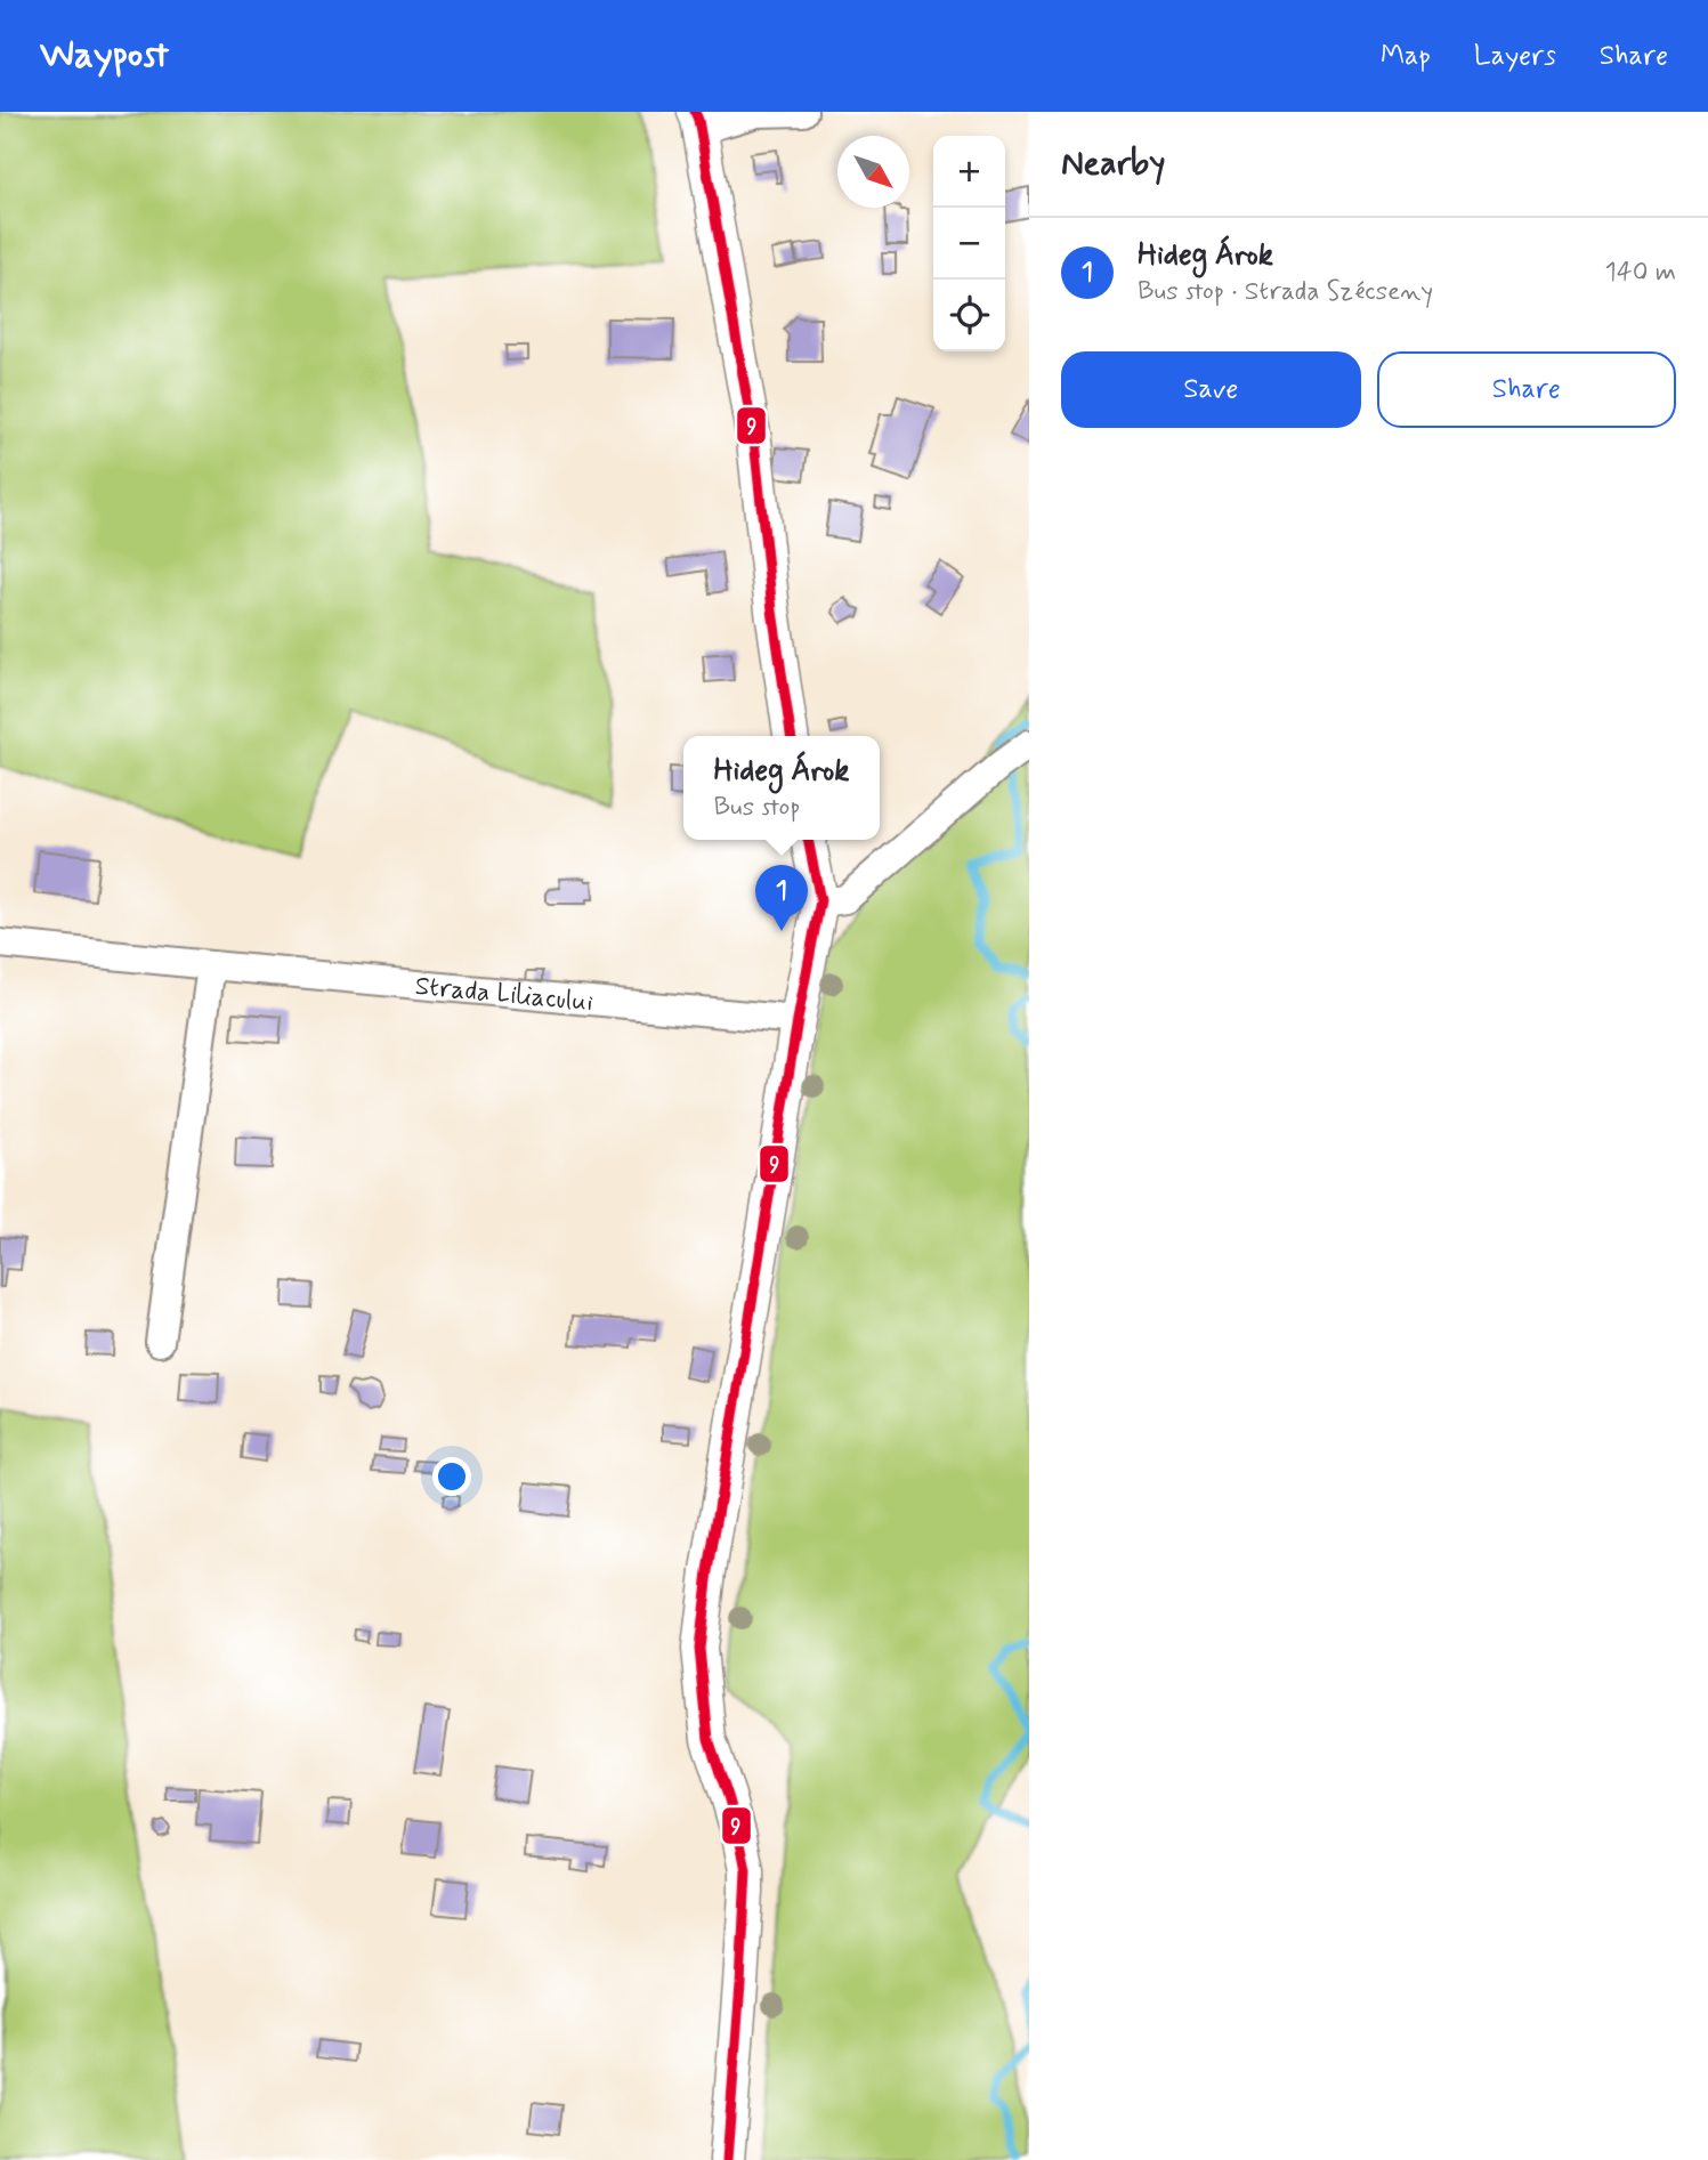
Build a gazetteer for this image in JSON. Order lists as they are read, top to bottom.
{
  "streets": {
    "street": ["Strada Liliacului"]
  },
  "lines": ["transit line 9"],
  "north": "bottom right",
  "page": {
    "header": "Waypost",
    "nav": ["Map", "Layers", "Share"],
    "heading": "Nearby",
    "map_buttons": ["+", "−"],
    "list": [
      {
        "mark": "1",
        "name": "Hideg Árok",
        "note": "Bus stop · Strada Szécseny",
        "value": "140 m"
      }
    ],
    "buttons": ["Save", "Share"],
    "popup": ["Hideg Árok", "Bus stop"],
    "pins": "1"
  }
}
